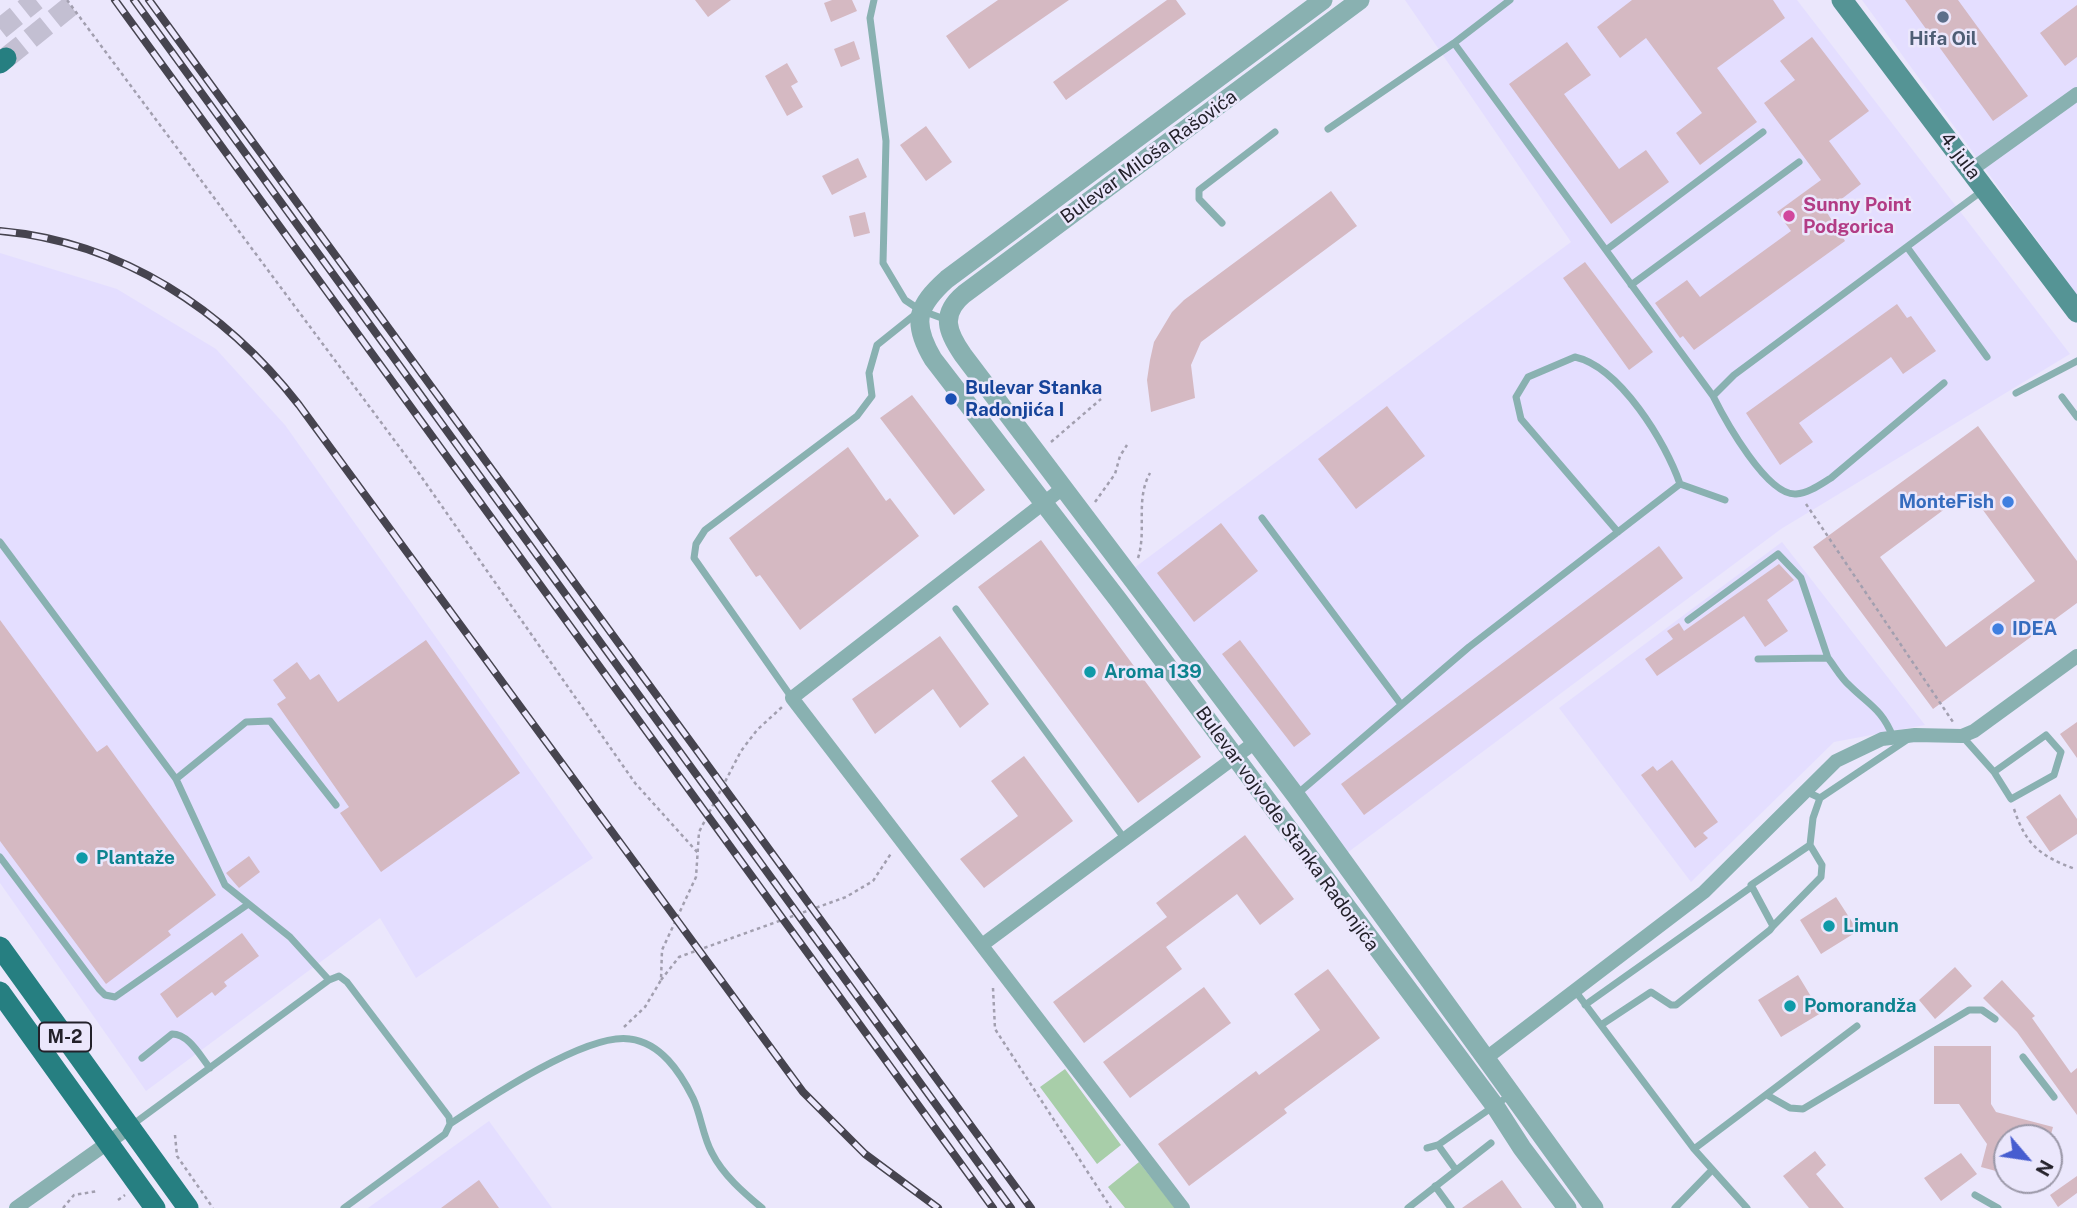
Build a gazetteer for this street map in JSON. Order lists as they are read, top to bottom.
{
  "streets": {
    "main road": ["4. jula", "M-2"],
    "street": ["Bulevar Miloša Rašovića", "Bulevar vojvode Stanka Radonjića"]
  },
  "crossings": [
    ["Bulevar Miloša Rašovića", "Bulevar vojvode Stanka Radonjića"]
  ],
  "places": [
    "Hifa Oil",
    "Sunny Point Podgorica",
    "Bulevar Stanka Radonjića I",
    "MonteFish",
    "IDEA",
    "Aroma 139",
    "Plantaže",
    "Limun",
    "Pomorandža"
  ],
  "north": "bottom right"
}
